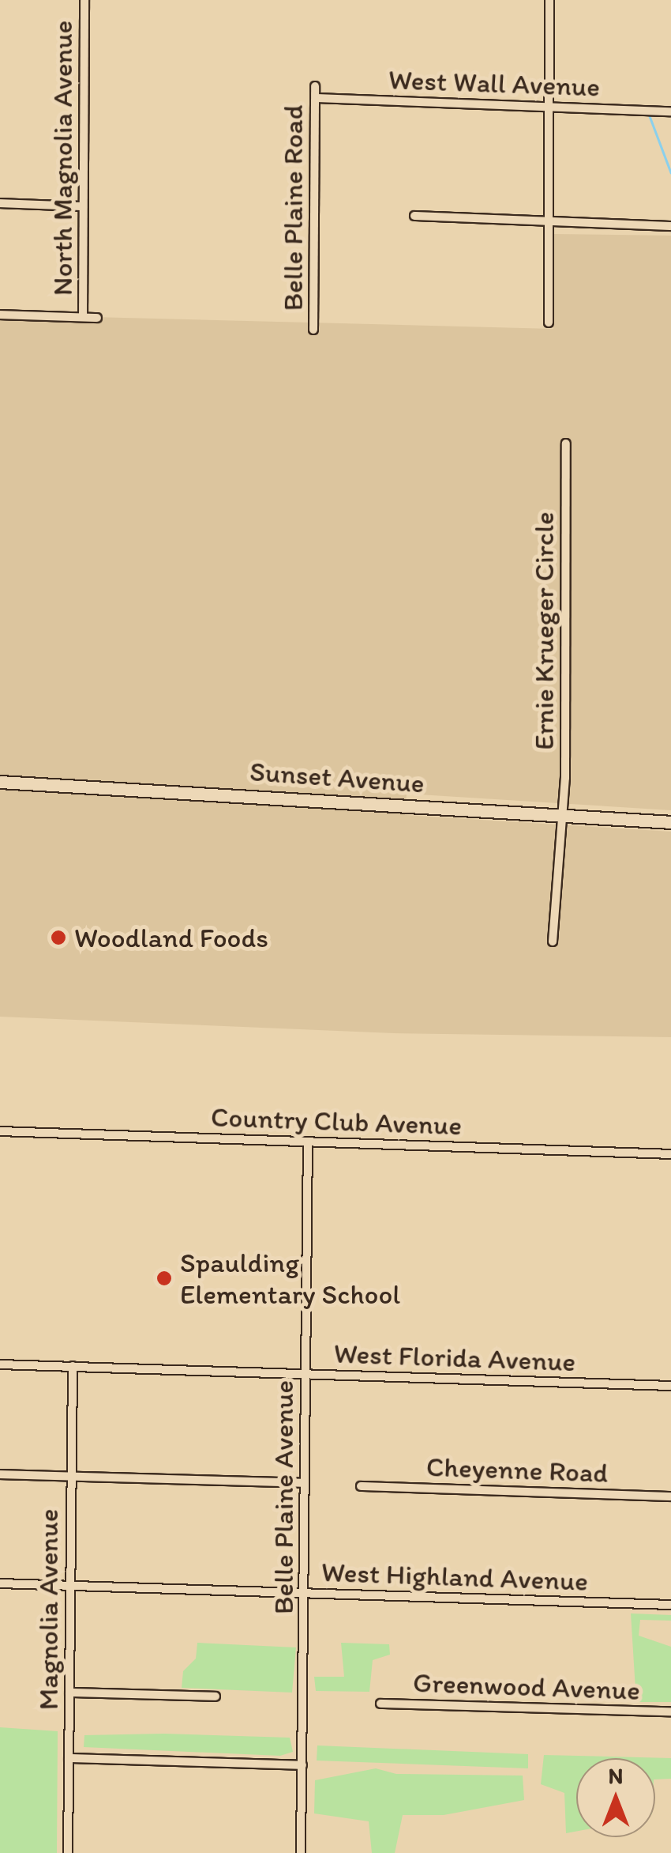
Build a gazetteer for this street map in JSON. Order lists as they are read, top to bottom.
{
  "streets": {
    "street": [
      "West Wall Avenue",
      "North Magnolia Avenue",
      "Belle Plaine Road",
      "Ernie Krueger Circle",
      "Sunset Avenue",
      "Country Club Avenue",
      "West Florida Avenue",
      "Cheyenne Road",
      "Belle Plaine Avenue",
      "West Highland Avenue",
      "Magnolia Avenue",
      "Greenwood Avenue"
    ]
  },
  "crossings": [
    ["West Wall Avenue", "Belle Plaine Road"],
    ["Ernie Krueger Circle", "Sunset Avenue"],
    ["Country Club Avenue", "Belle Plaine Avenue"],
    ["West Florida Avenue", "Belle Plaine Avenue"],
    ["West Florida Avenue", "Magnolia Avenue"],
    ["Belle Plaine Avenue", "West Highland Avenue"],
    ["West Highland Avenue", "Magnolia Avenue"]
  ],
  "places": ["Woodland Foods", "Spaulding Elementary School"],
  "north": "top"
}
